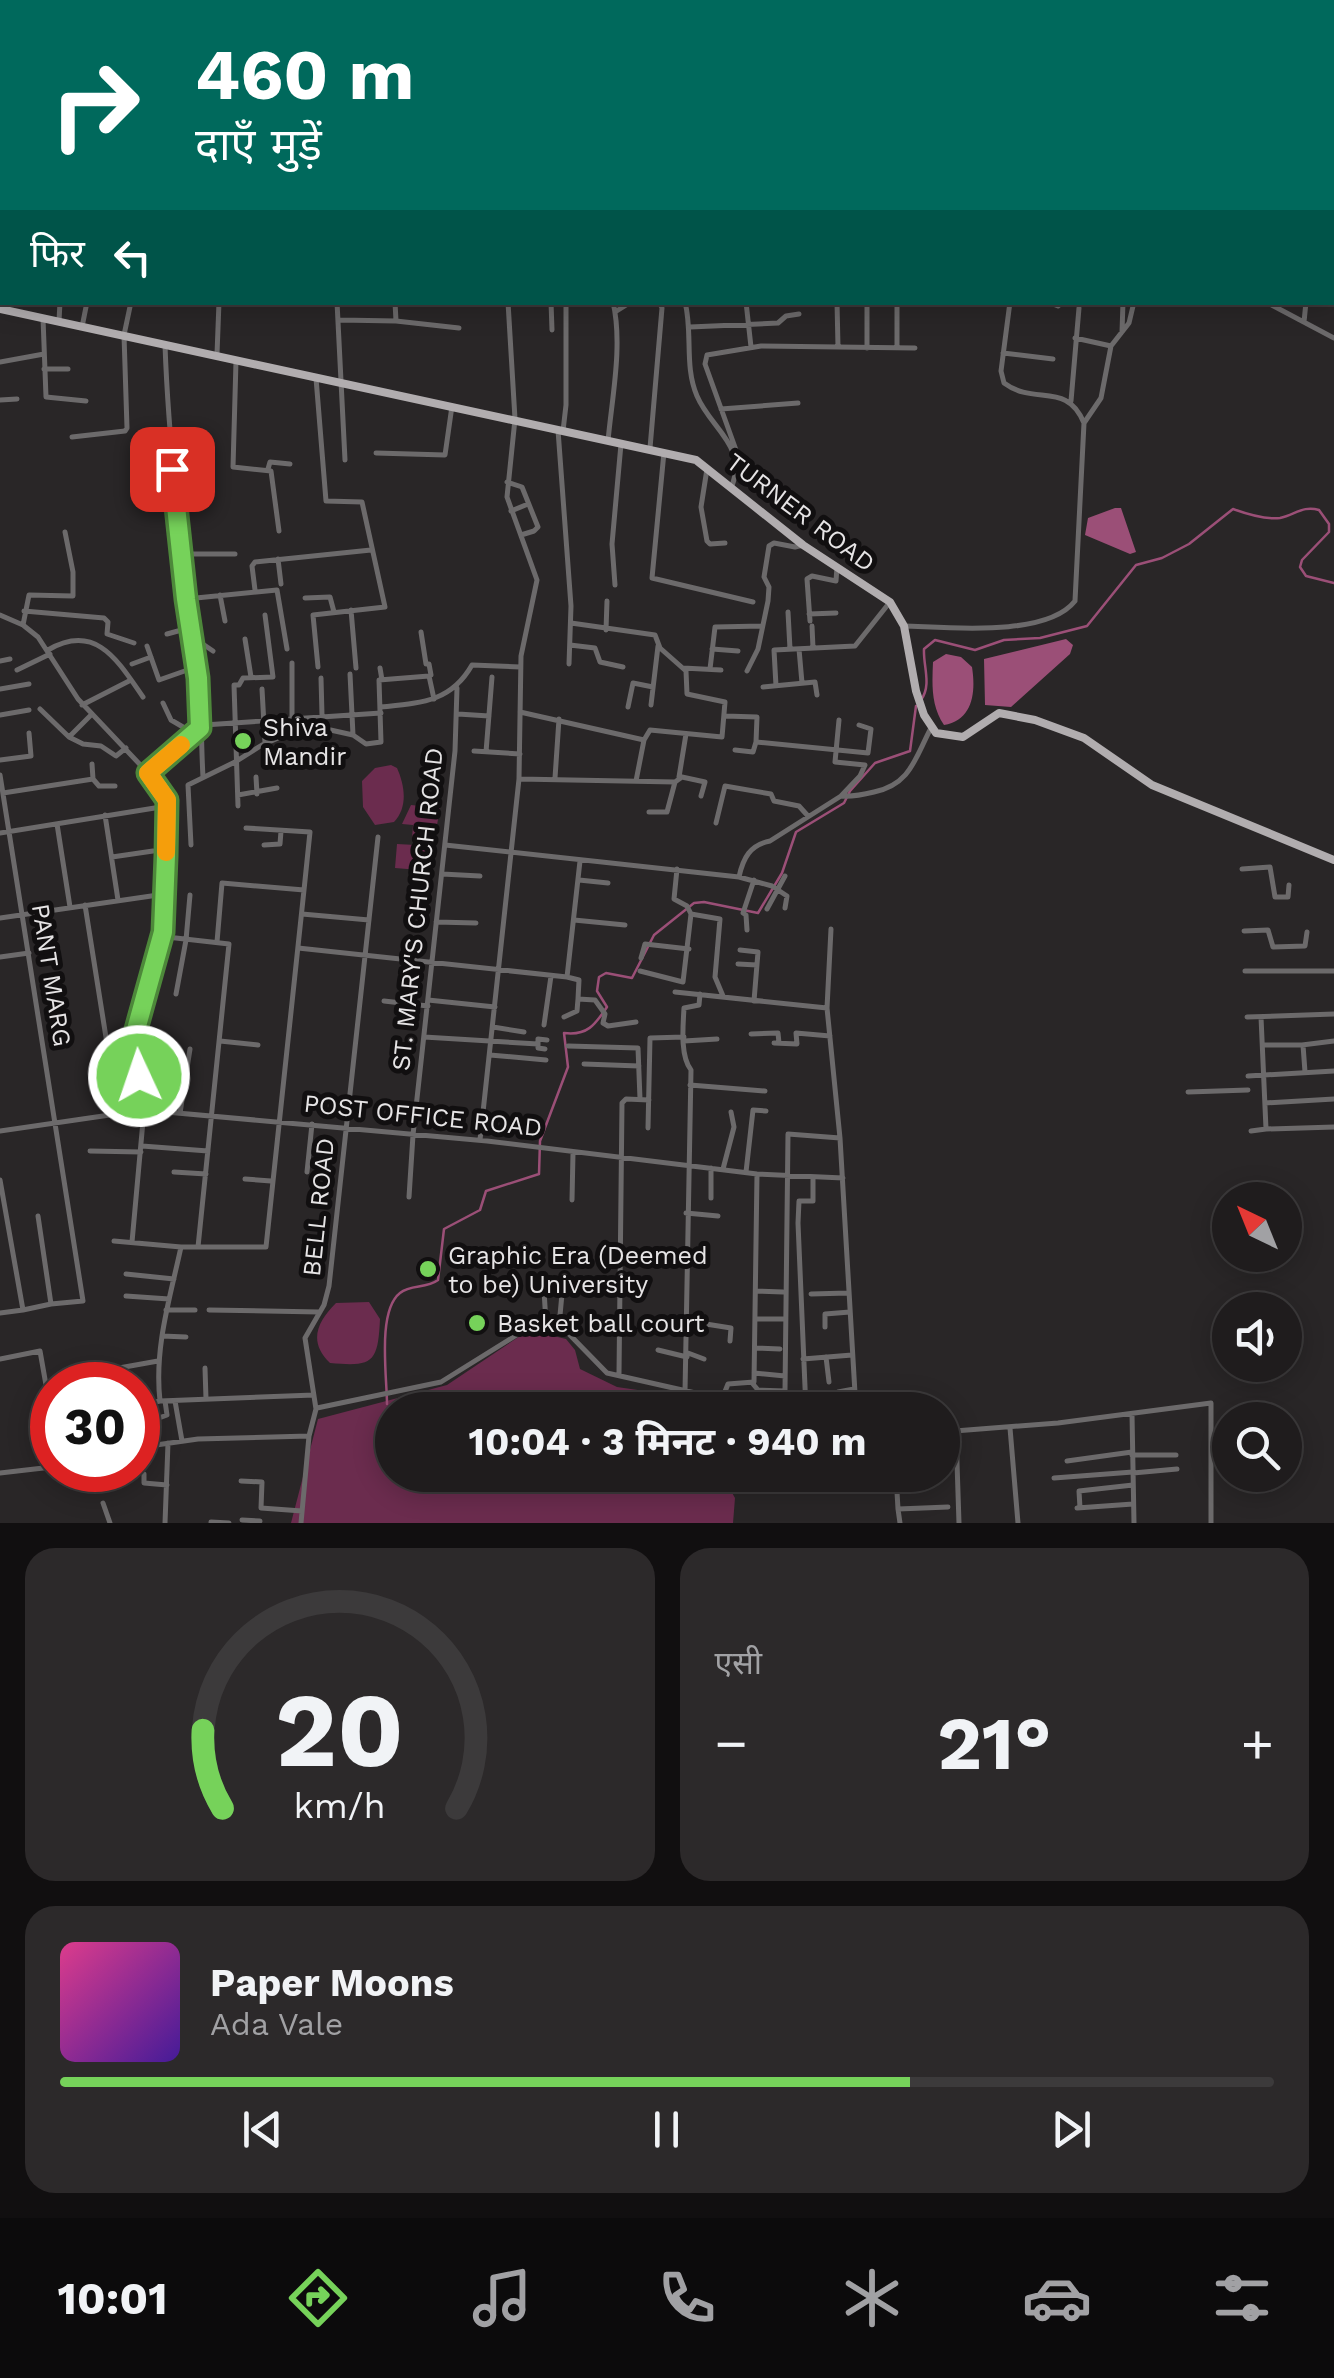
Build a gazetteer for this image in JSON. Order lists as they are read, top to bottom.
{
  "streets": {
    "main road": ["TURNER ROAD"],
    "street": [
      "ST. MARY'S CHURCH ROAD",
      "PANT MARG",
      "POST OFFICE ROAD",
      "BELL ROAD"
    ]
  },
  "crossings": [
    ["ST. MARY'S CHURCH ROAD", "POST OFFICE ROAD"],
    ["PANT MARG", "POST OFFICE ROAD"],
    ["POST OFFICE ROAD", "BELL ROAD"]
  ],
  "places": ["Shiva Mandir", "Graphic Era (Deemed to be) University", "Basket ball court"],
  "north": "top left",
  "page": {
    "turn": ["460 m", "दाएँ मुड़ें"],
    "then": "फिर",
    "limit": "30",
    "trip": "10:04 · 3 मिनट · 940 m",
    "tile": "एसी",
    "heat": ["−", "21°", "+"],
    "song": ["Paper Moons", "Ada Vale"],
    "tabs": "10:01",
    "gauge": ["20", "km/h"]
  }
}
